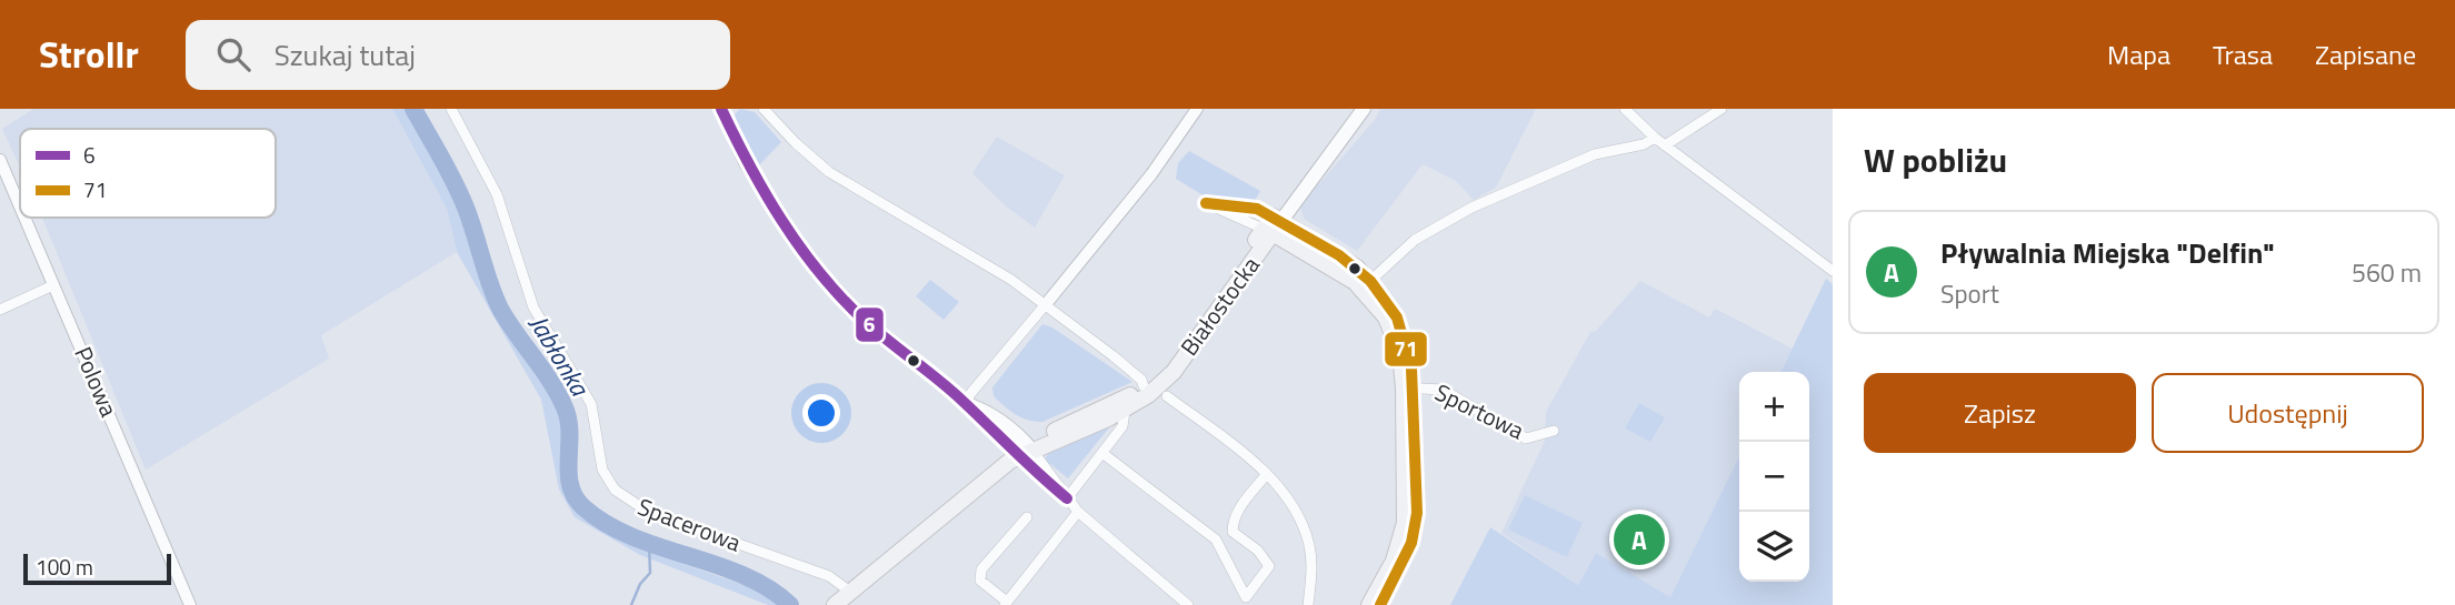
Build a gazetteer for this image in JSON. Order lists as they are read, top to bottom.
{
  "streets": {
    "main road": ["Białostocka"],
    "street": ["Polowa", "Sportowa", "Spacerowa"]
  },
  "water": ["Jabłonka"],
  "lines": ["transit line 6", "transit line 71"],
  "legend": ["6", "71"],
  "scale_bar": "100 m",
  "page": {
    "header": "Strollr",
    "search": "Szukaj tutaj",
    "nav": ["Mapa", "Trasa", "Zapisane"],
    "heading": "W pobliżu",
    "list": [
      {
        "mark": "A",
        "name": "Pływalnia Miejska \"Delfin\"",
        "note": "Sport",
        "value": "560 m"
      }
    ],
    "buttons": ["Zapisz", "Udostępnij"],
    "map_buttons": ["+", "−"],
    "pins": "A",
    "scale": "100 m"
  }
}
